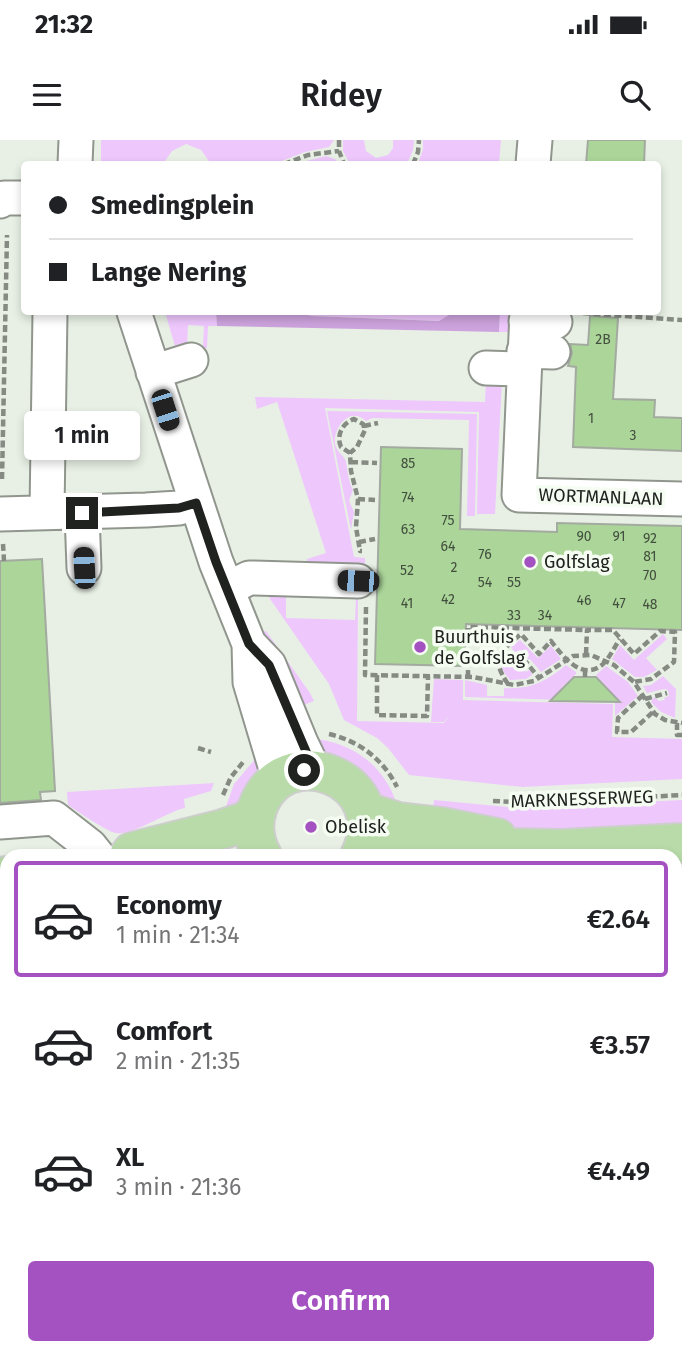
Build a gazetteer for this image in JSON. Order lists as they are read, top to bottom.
{
  "streets": {
    "street": ["WORTMANLAAN"],
    "path": ["MARKNESSERWEG"]
  },
  "places": ["Golfslag", "Buurthuis de Golfslag", "Obelisk"],
  "house_numbers": [
    "2B",
    "1",
    "3",
    "85",
    "74",
    "75",
    "63",
    "90",
    "91",
    "92",
    "64",
    "76",
    "81",
    "2",
    "52",
    "70",
    "54",
    "55",
    "42",
    "46",
    "41",
    "47",
    "48",
    "33",
    "34"
  ],
  "page": {
    "status": "21:32",
    "header": "Ridey",
    "banner": ["Smedingplein", "Lange Nering"],
    "bubble": "1 min",
    "list": [
      {
        "name": "Economy",
        "note": "1 min · 21:34",
        "value": "€2.64"
      },
      {
        "name": "Comfort",
        "note": "2 min · 21:35",
        "value": "€3.57"
      },
      {
        "name": "XL",
        "note": "3 min · 21:36",
        "value": "€4.49"
      }
    ],
    "buttons": "Confirm"
  }
}
